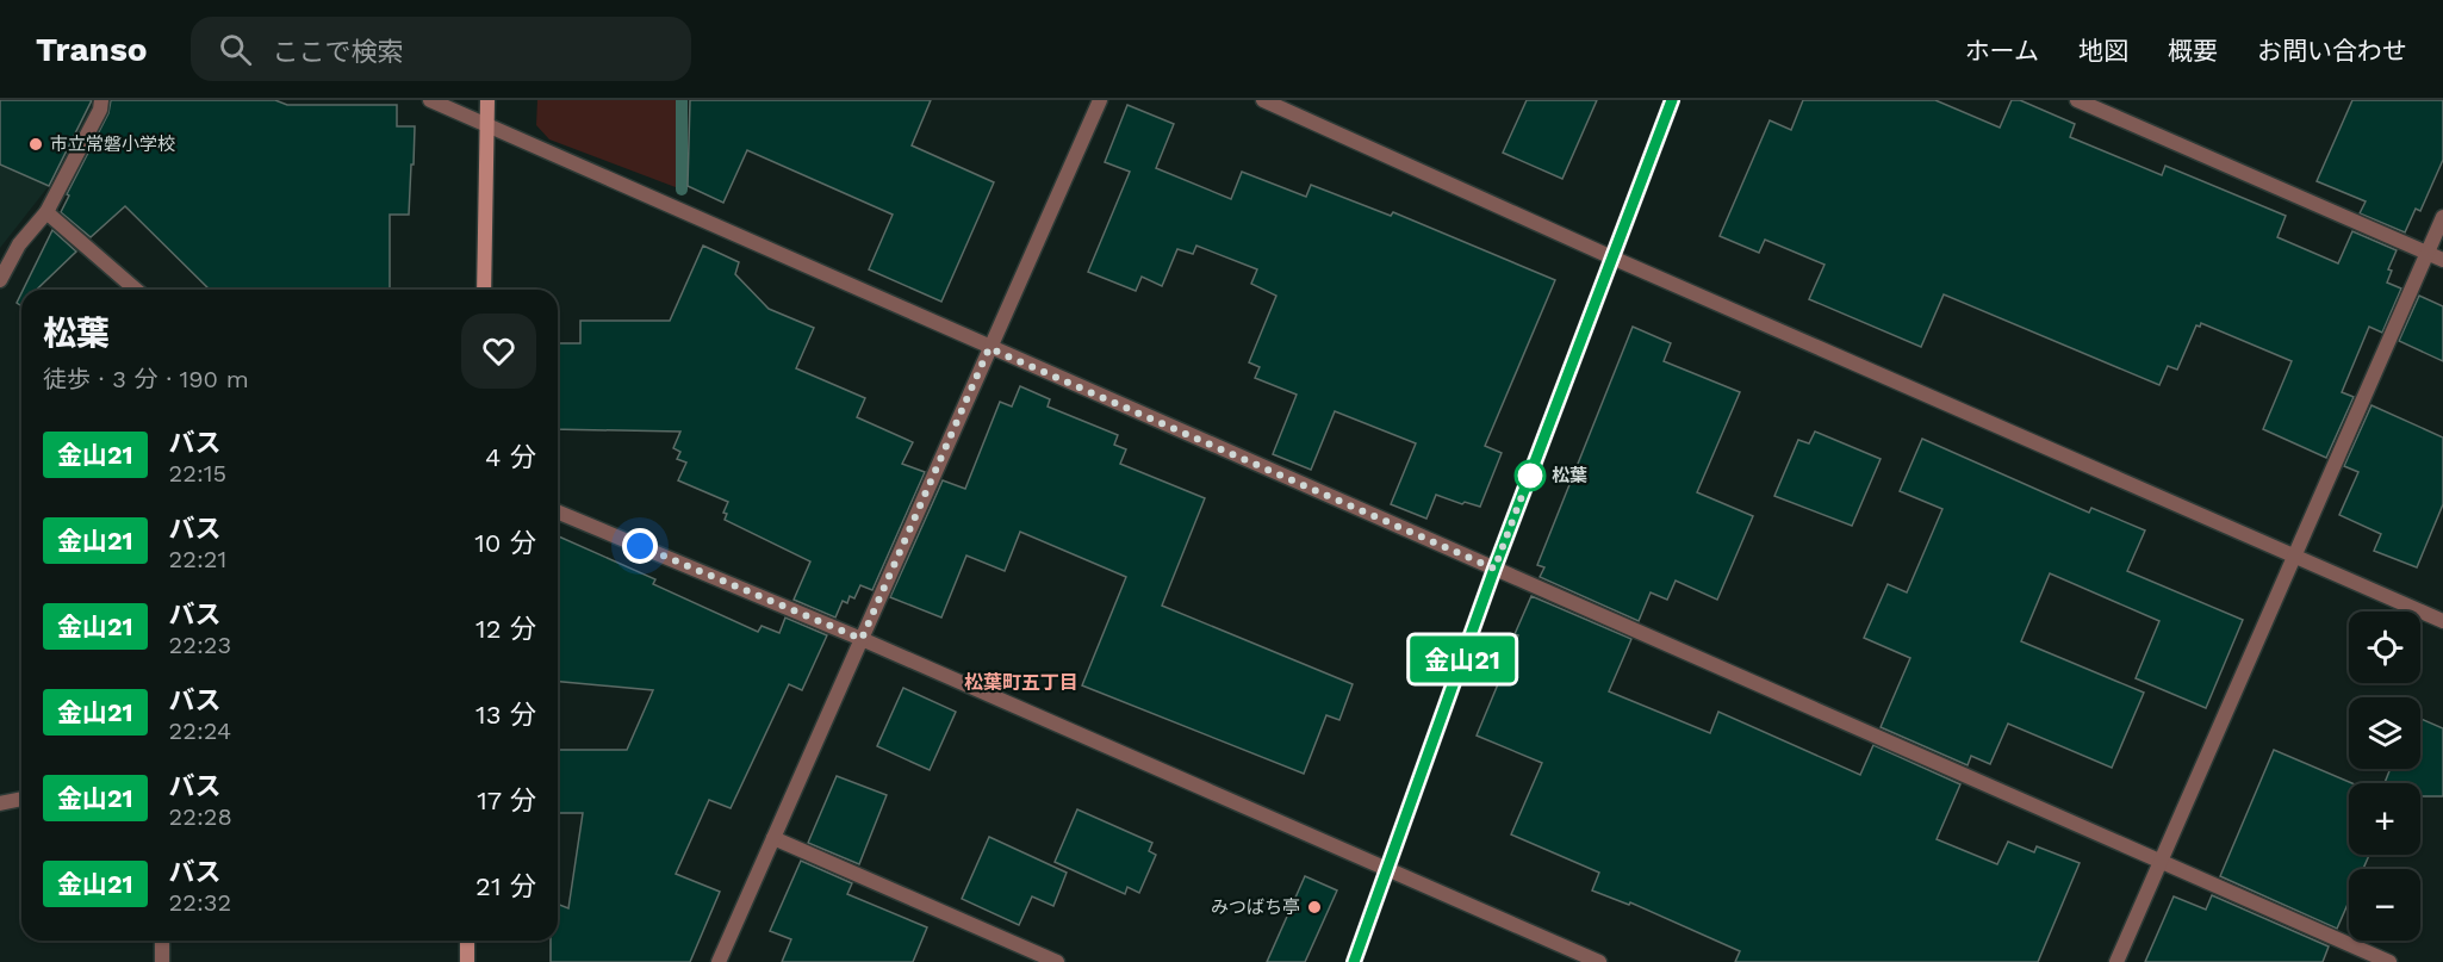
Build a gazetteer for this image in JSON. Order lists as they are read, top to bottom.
{
  "districts": ["松葉町五丁目"],
  "places": ["市立常磐小学校", "松葉", "みつばち亭"],
  "lines": ["bus line 金山21"],
  "page": {
    "header": "Transo",
    "search": "ここで検索",
    "nav": [
      "ホーム",
      "地図",
      "概要",
      "お問い合わせ"
    ],
    "on_map": "金山21",
    "heading": ["松葉", "徒歩 · 3 分 · 190 m"],
    "list": [
      {
        "mark": "金山21",
        "name": "バス",
        "note": "22:15",
        "value": "4 分"
      },
      {
        "mark": "金山21",
        "name": "バス",
        "note": "22:21",
        "value": "10 分"
      },
      {
        "mark": "金山21",
        "name": "バス",
        "note": "22:23",
        "value": "12 分"
      },
      {
        "mark": "金山21",
        "name": "バス",
        "note": "22:24",
        "value": "13 分"
      },
      {
        "mark": "金山21",
        "name": "バス",
        "note": "22:28",
        "value": "17 分"
      },
      {
        "mark": "金山21",
        "name": "バス",
        "note": "22:32",
        "value": "21 分"
      }
    ],
    "map_buttons": ["+", "−"]
  }
}
